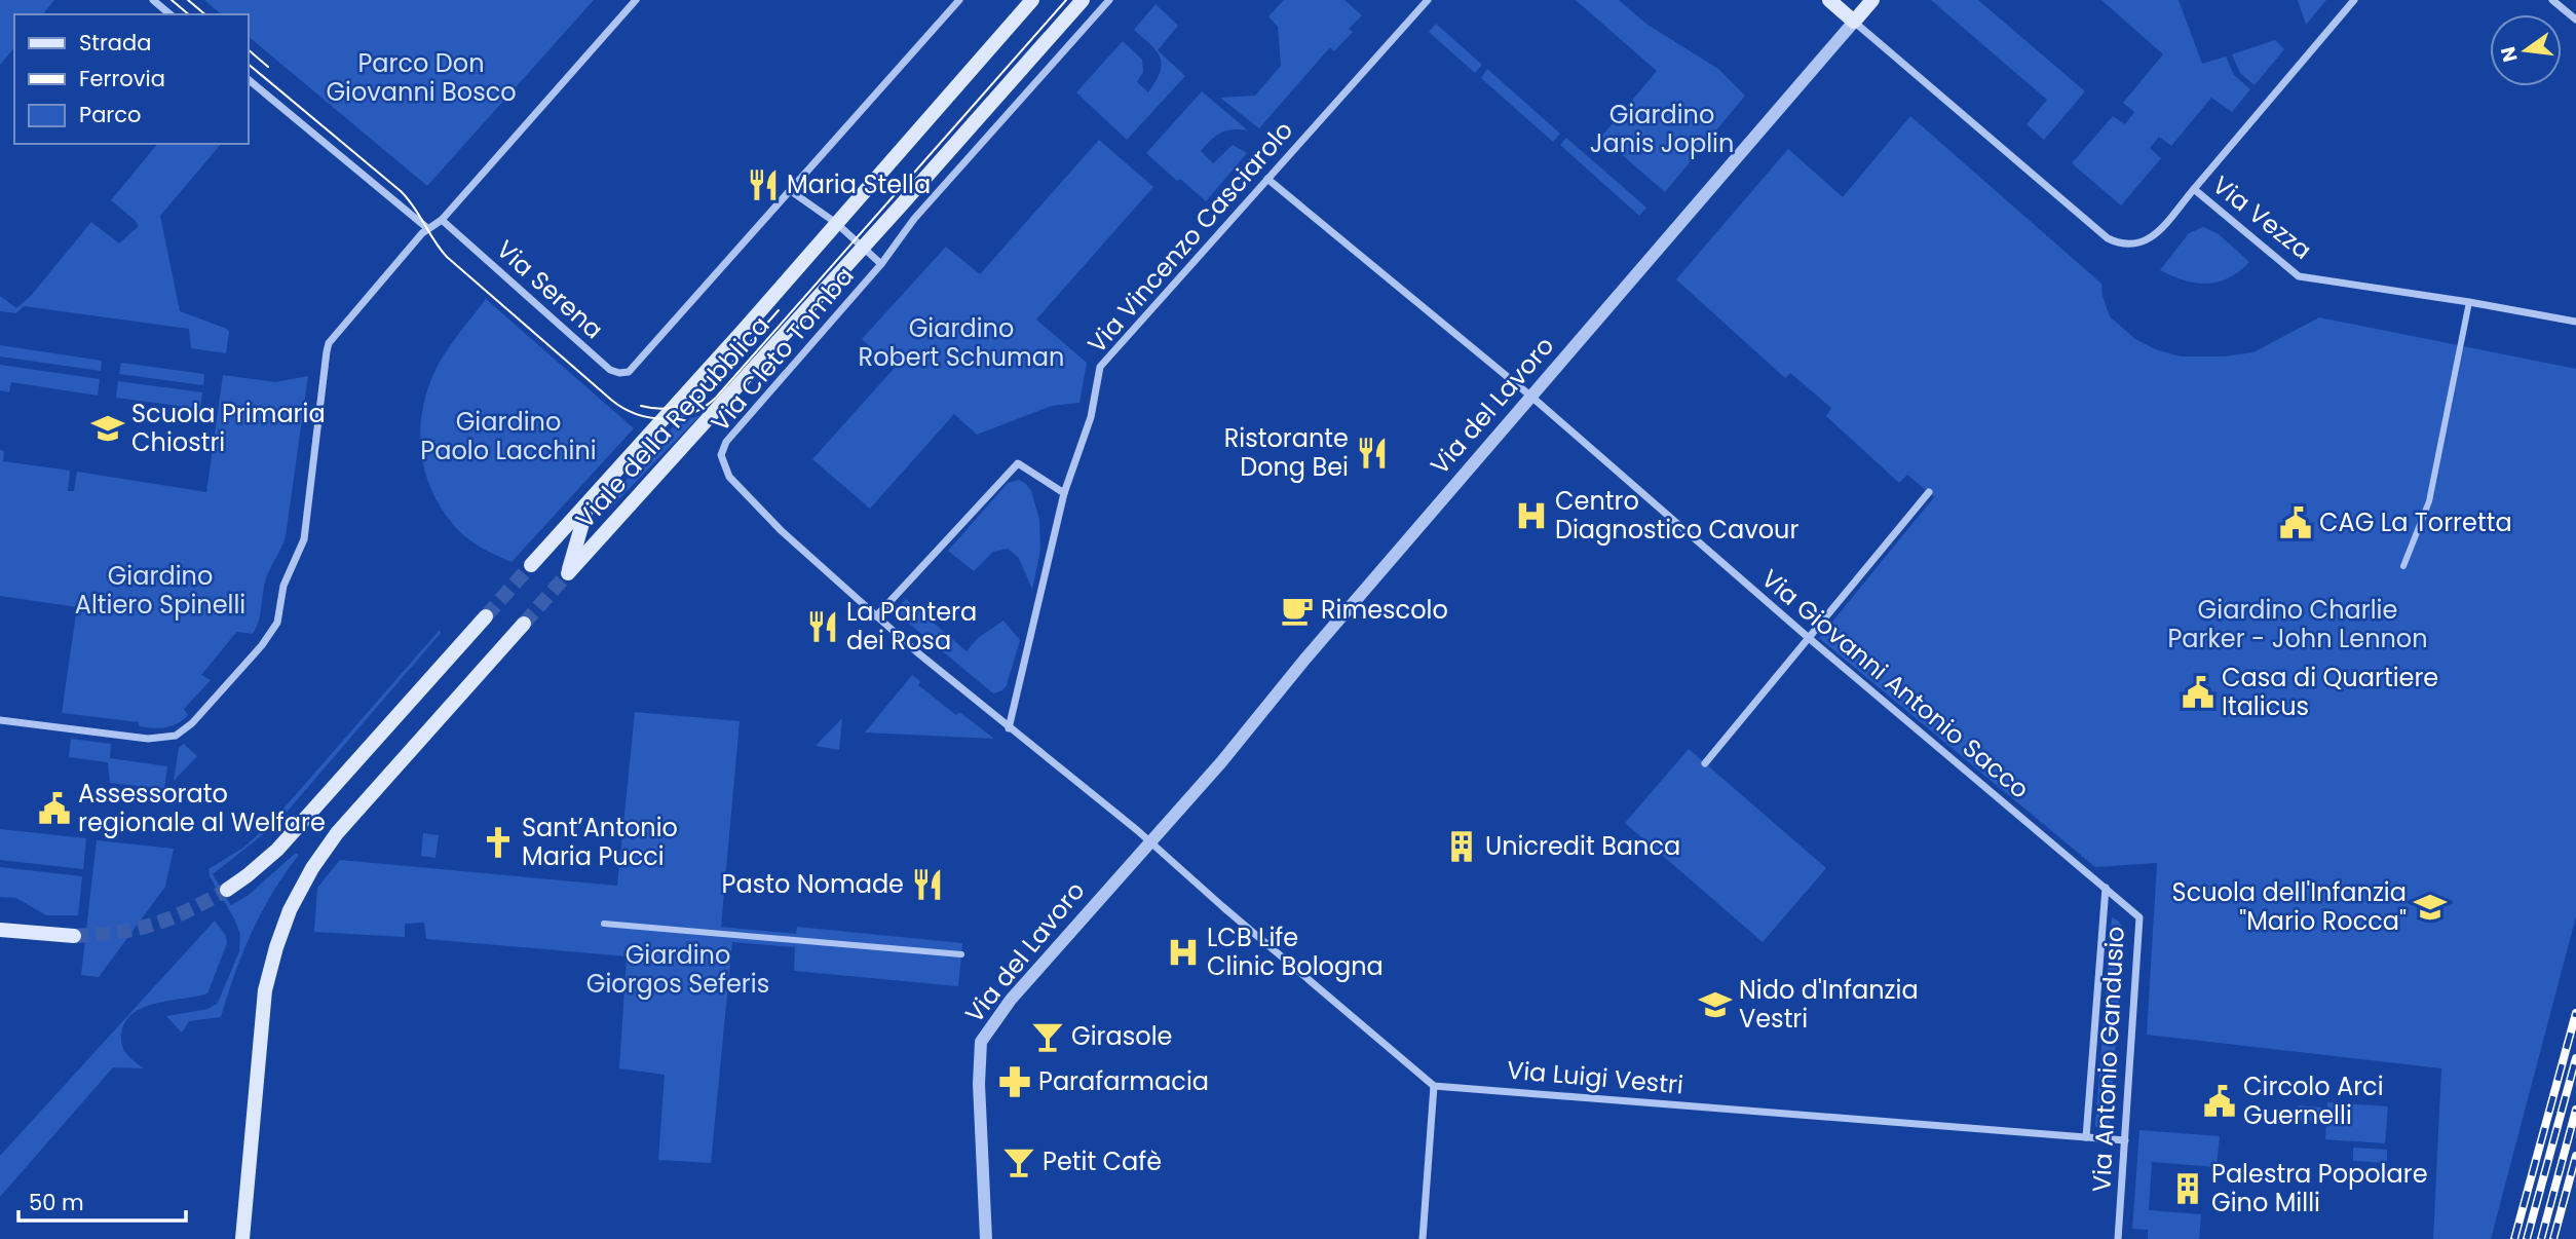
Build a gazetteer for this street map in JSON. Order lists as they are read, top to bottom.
{
  "streets": {
    "main road": ["Via del Lavoro", "Viale della Repubblica"],
    "street": [
      "Via Vezza",
      "Via Vincenzo Casciarolo",
      "Via Serena",
      "Via Cleto Tomba",
      "Via Giovanni Antonio Sacco",
      "Via Antonio Gandusio",
      "Via Luigi Vestri"
    ]
  },
  "crossings": [
    ["Via Vezza", "Via del Lavoro"],
    ["Via Vincenzo Casciarolo", "Via Cleto Tomba"],
    ["Via Vincenzo Casciarolo", "Via Giovanni Antonio Sacco"],
    ["Via del Lavoro", "Via Giovanni Antonio Sacco"],
    ["Via Giovanni Antonio Sacco", "Via Antonio Gandusio"],
    ["Via Antonio Gandusio", "Via Luigi Vestri"]
  ],
  "parks": [
    "Parco Don Giovanni Bosco",
    "Giardino Janis Joplin",
    "Giardino Robert Schuman",
    "Giardino Paolo Lacchini",
    "Giardino Altiero Spinelli",
    "Giardino Charlie Parker - John Lennon",
    "Giardino Giorgos Seferis"
  ],
  "places": {
    "restaurant": [
      "Maria Stella",
      "Ristorante Dong Bei",
      "La Pantera dei Rosa",
      "Pasto Nomade"
    ],
    "school or university": ["Scuola Primaria Chiostri", "Scuola dell'Infanzia \"Mario Rocca\"", "Nido d'Infanzia Vestri"],
    "hospital": ["Centro Diagnostico Cavour", "LCB Life Clinic Bologna"],
    "public building": [
      "CAG La Torretta",
      "Casa di Quartiere Italicus",
      "Assessorato regionale al Welfare",
      "Circolo Arci Guernelli"
    ],
    "cafe": ["Rimescolo"],
    "church": ["Sant’Antonio Maria Pucci"],
    "building": ["Unicredit Banca", "Palestra Popolare Gino Milli"],
    "bar": ["Girasole", "Petit Cafè"],
    "pharmacy": ["Parafarmacia"]
  },
  "legend": ["Strada", "Ferrovia", "Parco"],
  "scale_bar": "50 m",
  "north": "left"
}
